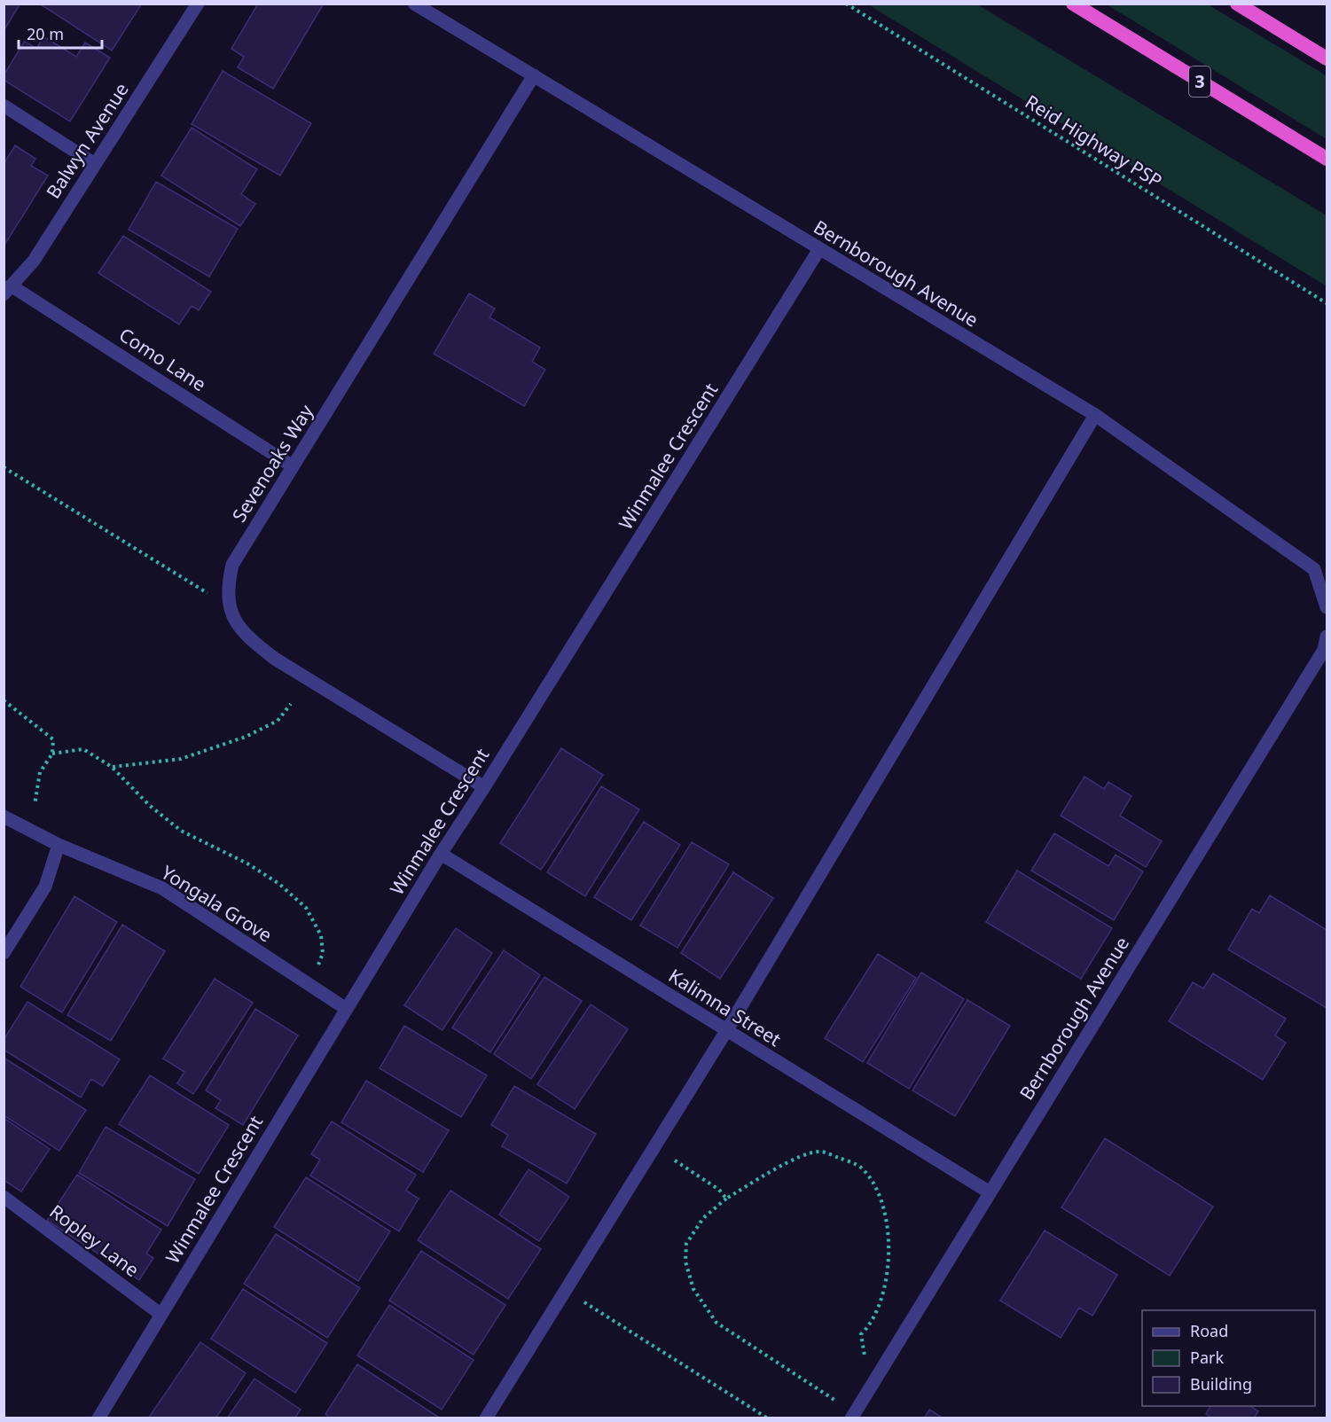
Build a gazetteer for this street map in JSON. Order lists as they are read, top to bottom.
{
  "streets": {
    "highway": ["3"],
    "street": [
      "Balwyn Avenue",
      "Bernborough Avenue",
      "Como Lane",
      "Winmalee Crescent",
      "Sevenoaks Way",
      "Yongala Grove",
      "Kalimna Street",
      "Ropley Lane"
    ],
    "path": ["Reid Highway PSP"]
  },
  "crossings": [
    ["Balwyn Avenue", "Como Lane"],
    ["Bernborough Avenue", "Winmalee Crescent"],
    ["Bernborough Avenue", "Sevenoaks Way"],
    ["Bernborough Avenue", "Kalimna Street"],
    ["Como Lane", "Sevenoaks Way"],
    ["Winmalee Crescent", "Sevenoaks Way"],
    ["Winmalee Crescent", "Yongala Grove"],
    ["Winmalee Crescent", "Kalimna Street"],
    ["Winmalee Crescent", "Ropley Lane"]
  ],
  "legend": ["Road", "Park", "Building"],
  "scale_bar": "20 m"
}
